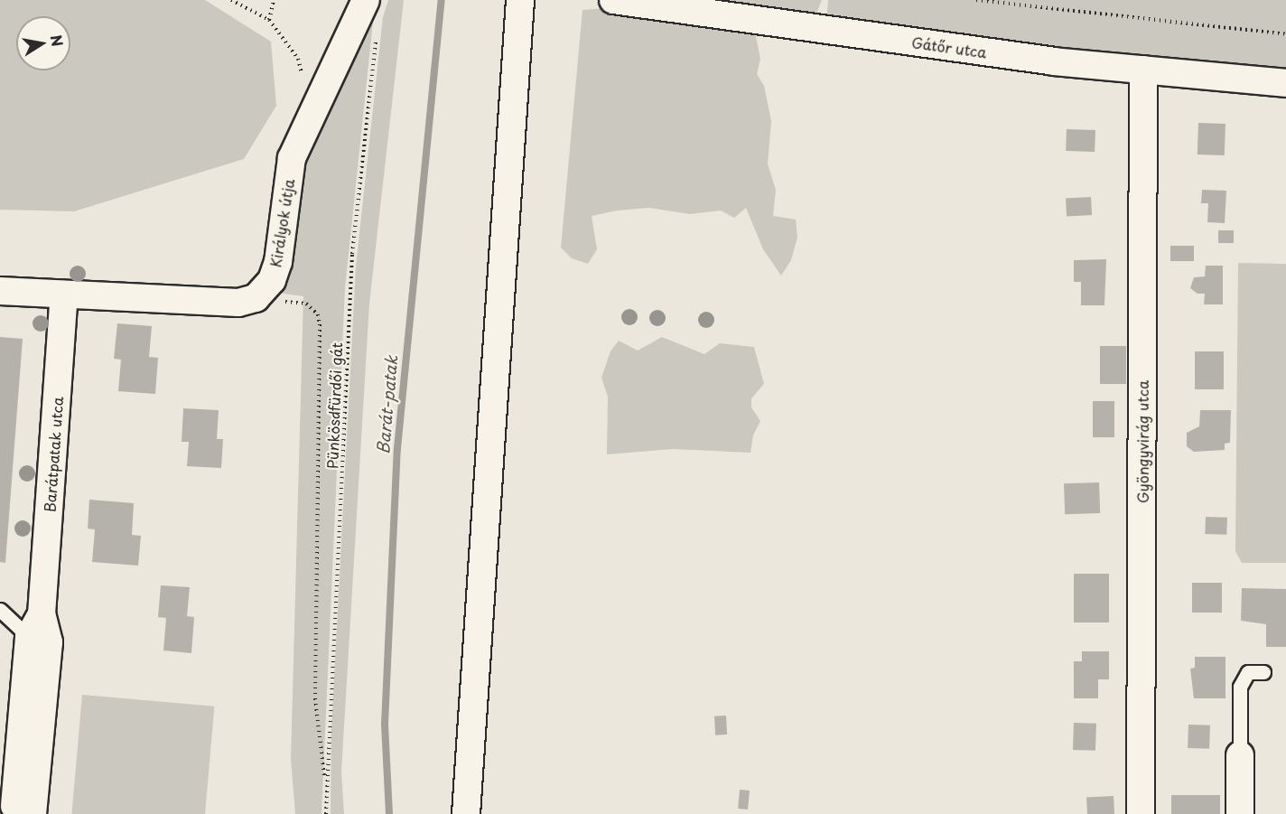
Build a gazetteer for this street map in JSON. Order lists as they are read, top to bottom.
{
  "streets": {
    "street": [
      "Gátőr utca",
      "Királyok útja",
      "Gyöngyvirág utca",
      "Barátpatak utca"
    ],
    "path": ["Pünkösdfürdői gát"]
  },
  "crossings": [
    ["Gátőr utca", "Gyöngyvirág utca"]
  ],
  "water": ["Barát-patak"],
  "north": "right"
}
